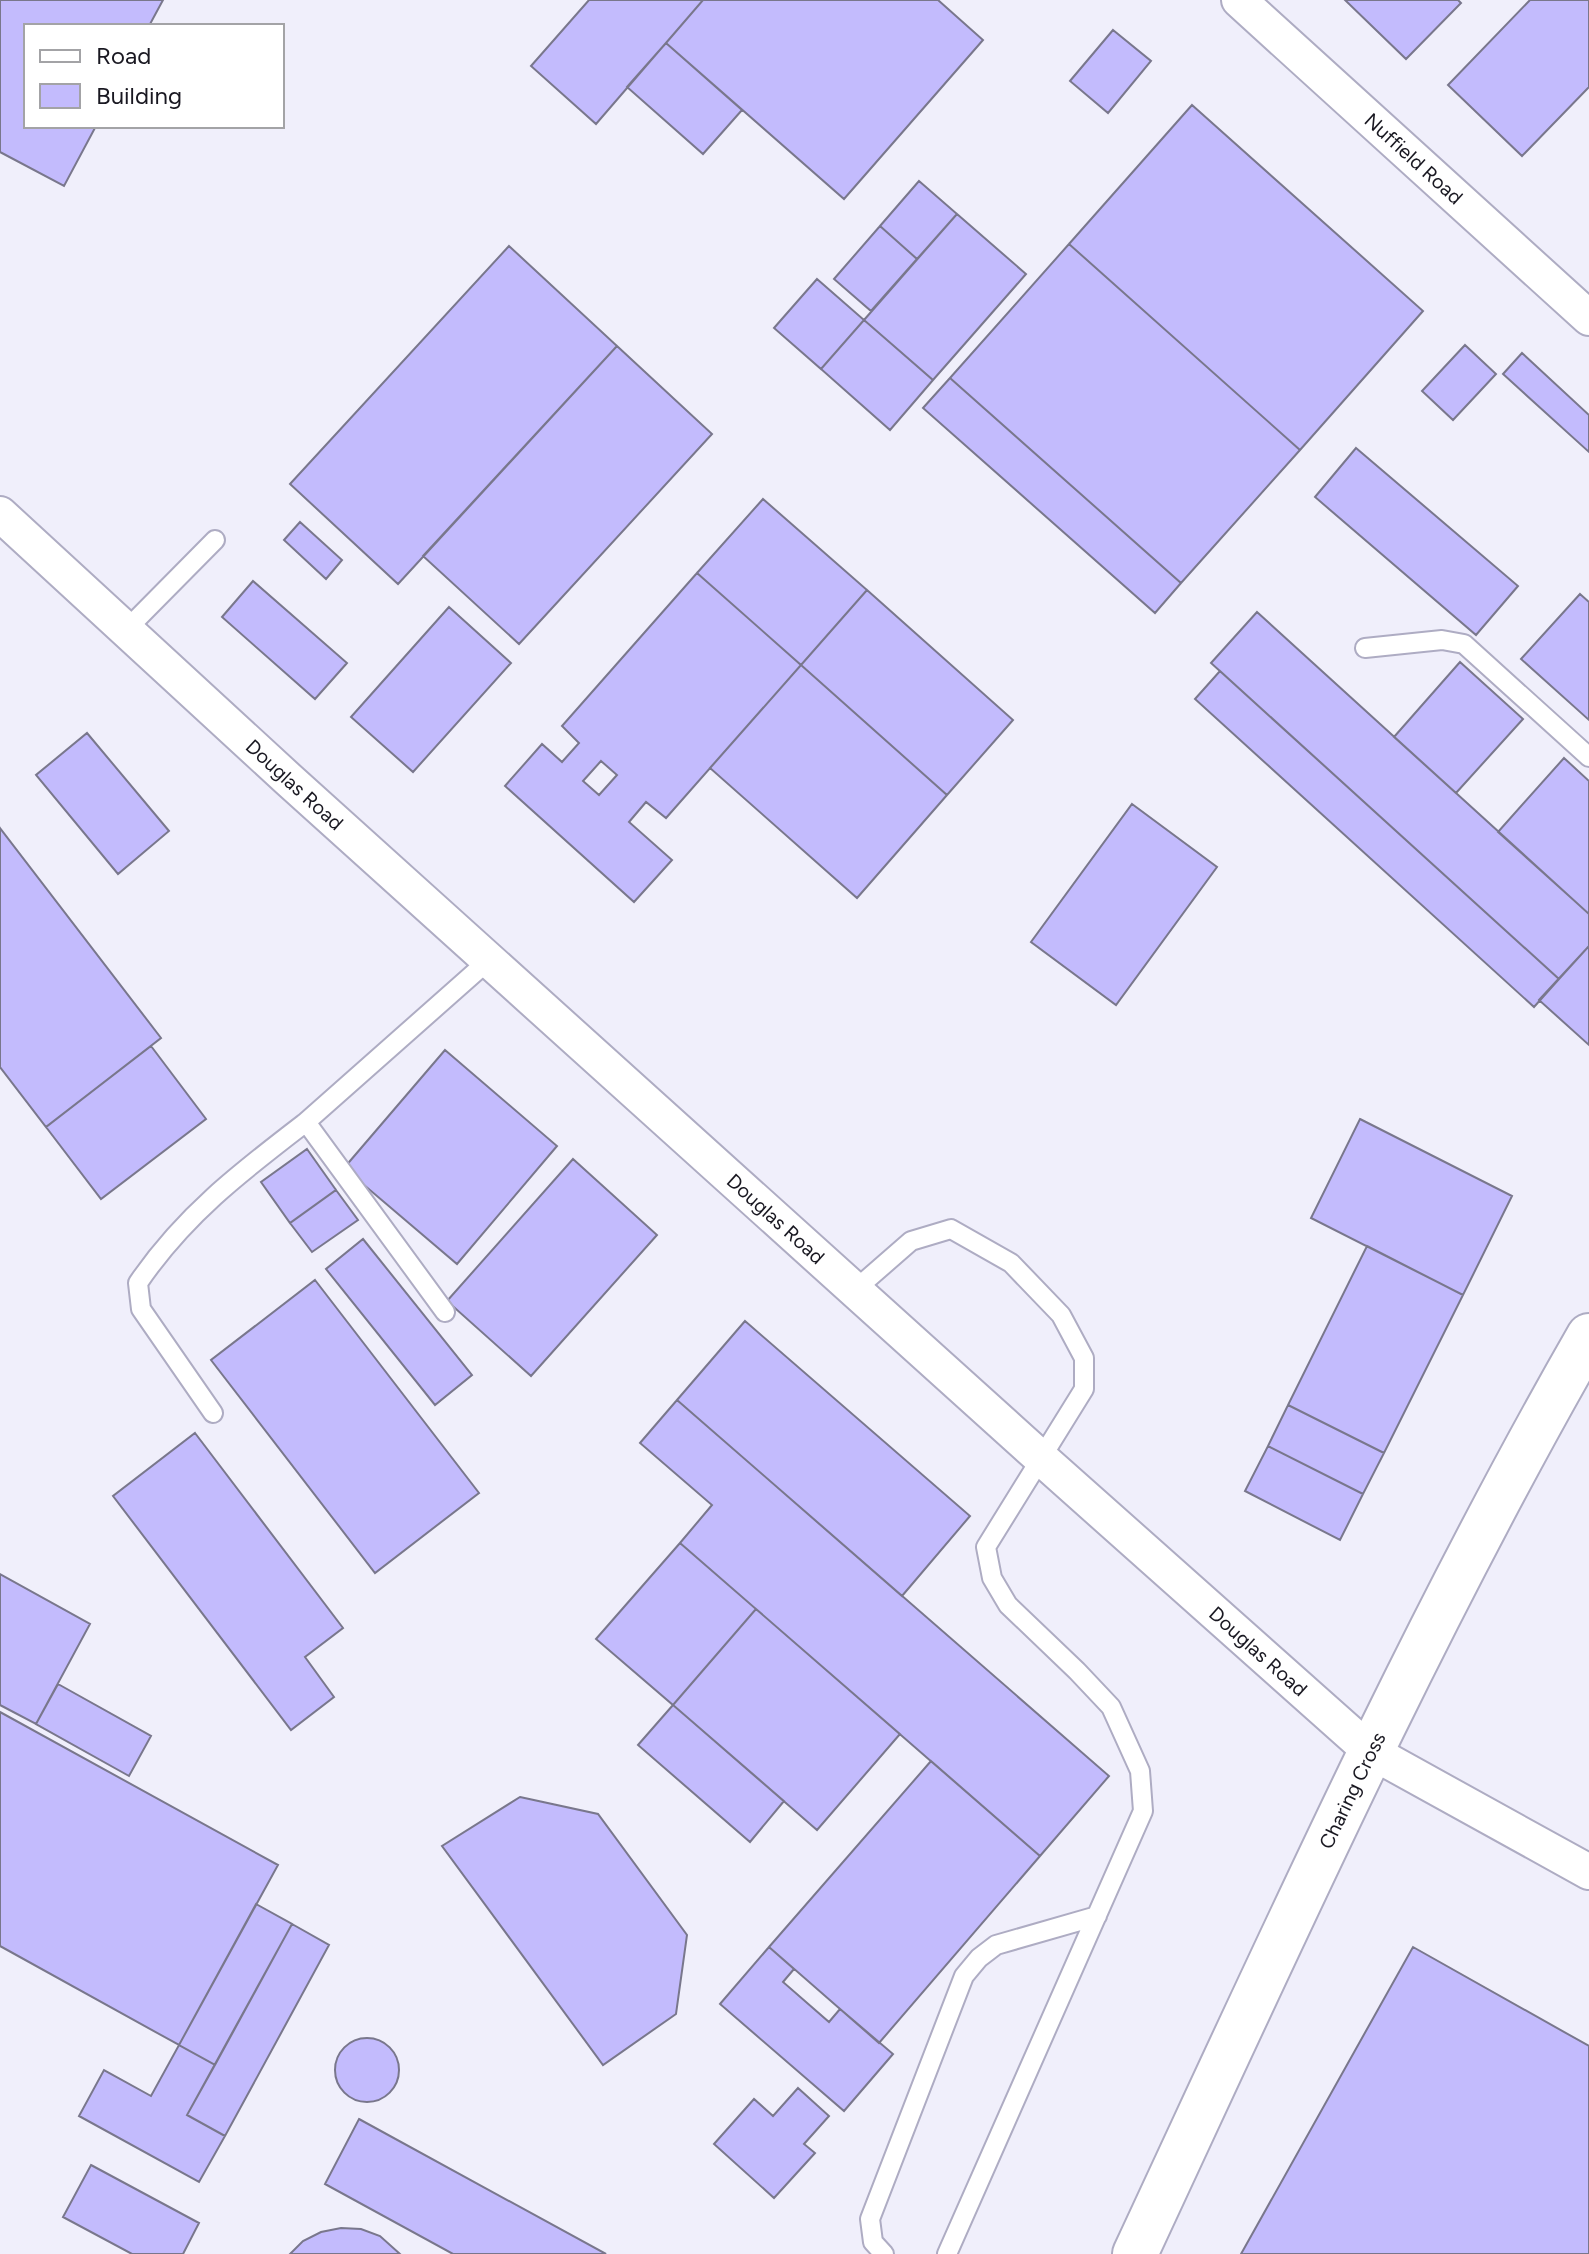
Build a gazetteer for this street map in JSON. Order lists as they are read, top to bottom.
{
  "streets": {
    "street": ["Nuffield Road", "Douglas Road", "Charing Cross"]
  },
  "crossings": [
    ["Douglas Road", "Charing Cross"]
  ],
  "legend": ["Road", "Building"]
}
